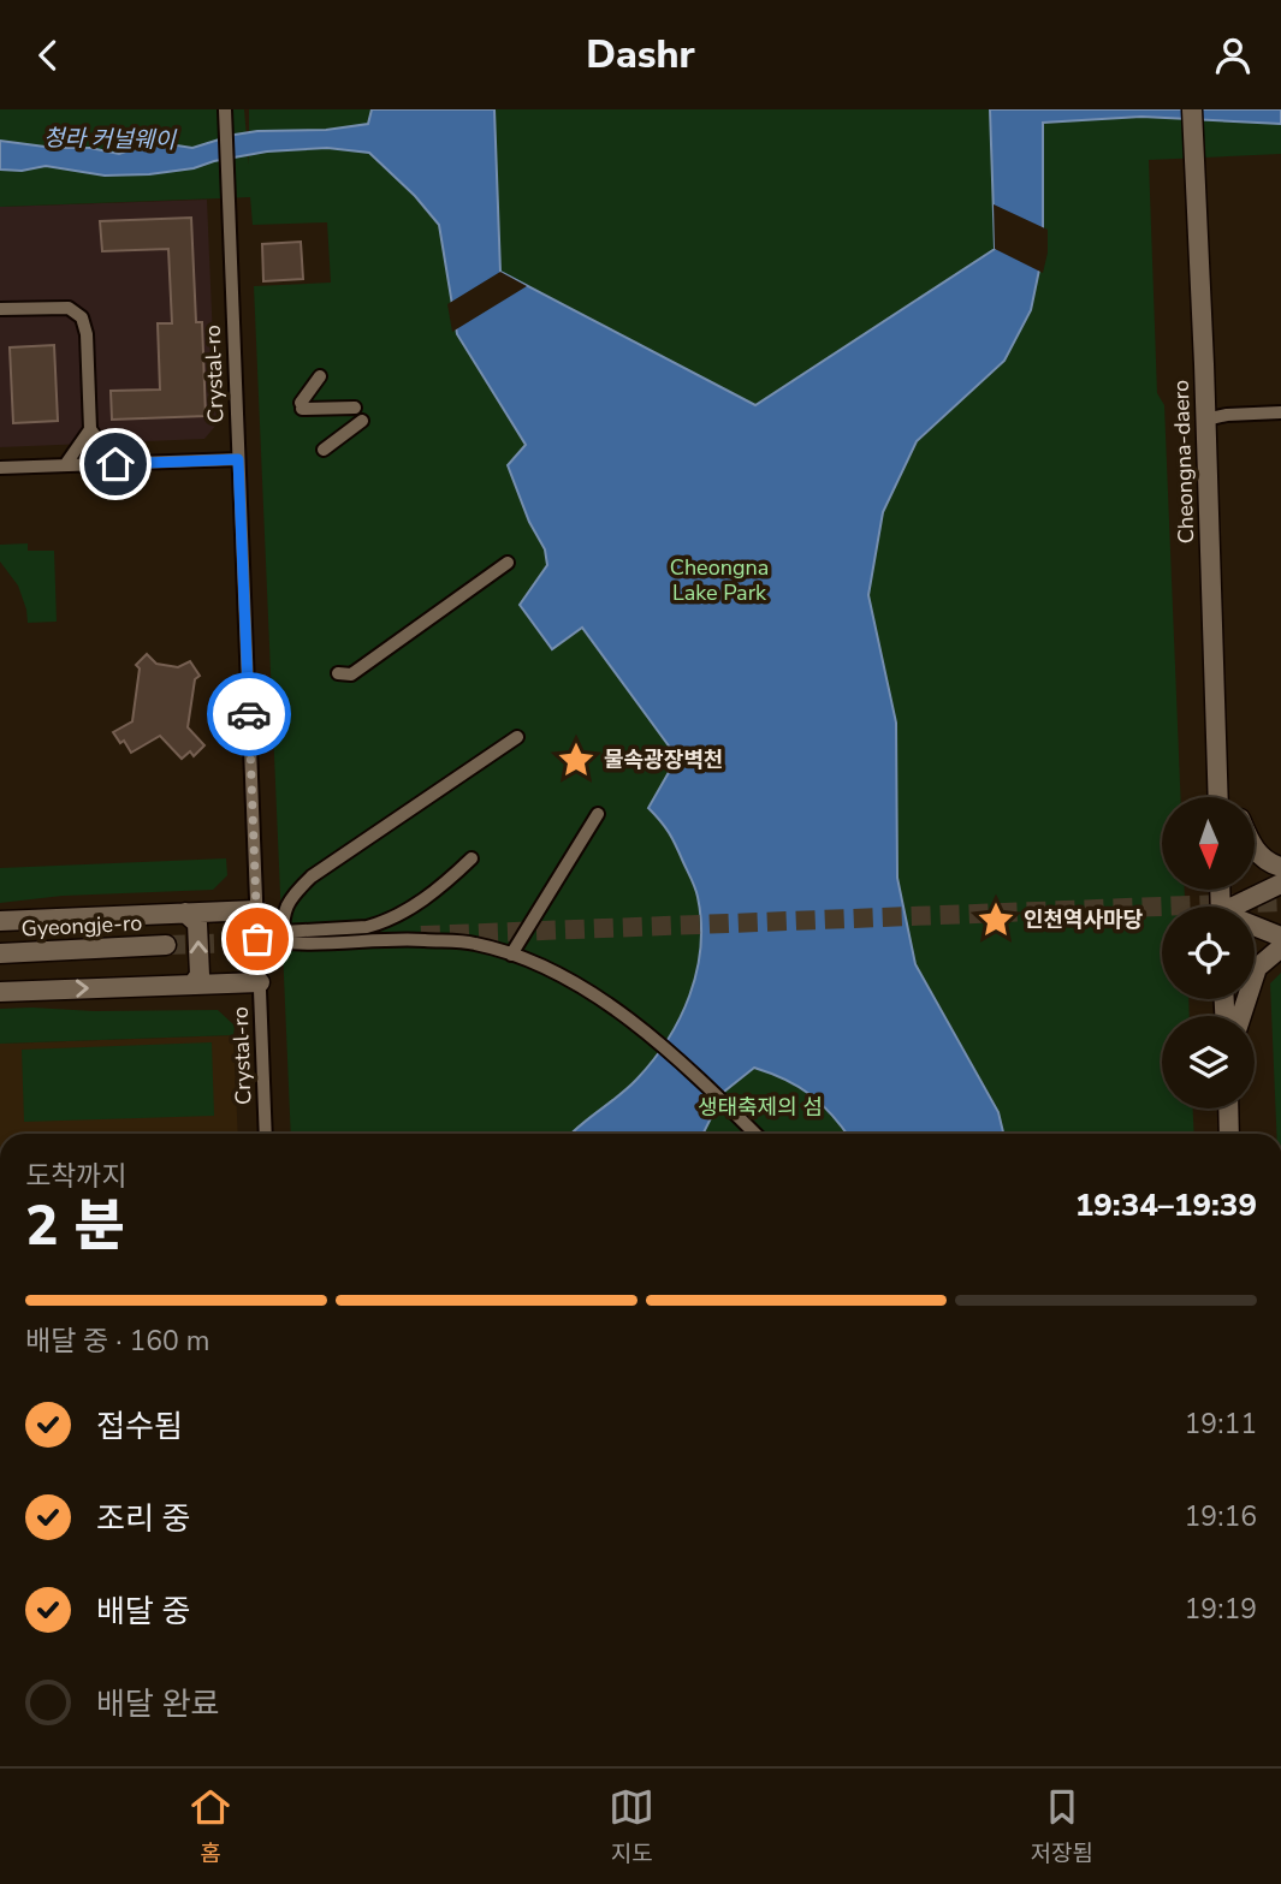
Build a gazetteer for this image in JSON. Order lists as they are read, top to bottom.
{
  "streets": {
    "main road": ["Cheongna-daero", "Gyeongje-ro"],
    "street": ["Crystal-ro"]
  },
  "water": ["청라 커널웨이"],
  "parks": ["Cheongna Lake Park", "생태축제의 섬"],
  "places": {
    "place": ["물속광장벽천", "인천역사마당"]
  },
  "north": "bottom",
  "page": {
    "header": "Dashr",
    "heading": ["2 분", "도착까지", "19:34–19:39"],
    "bar": "배달 중 · 160 m",
    "list": [
      ["접수됨", "19:11"],
      ["조리 중", "19:16"],
      ["배달 중", "19:19"],
      "배달 완료"
    ],
    "tabs": ["홈", "지도", "저장됨"]
  }
}
